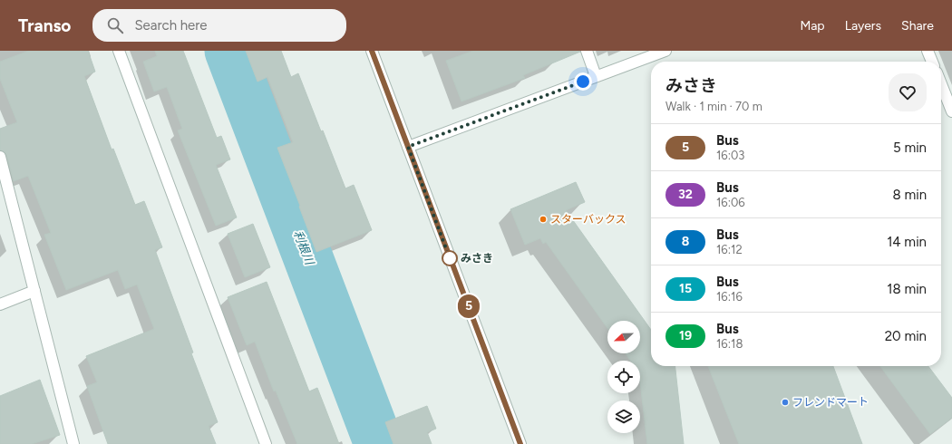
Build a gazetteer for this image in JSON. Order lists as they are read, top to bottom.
{
  "water": ["利根川"],
  "places": ["スターバックス", "みさき", "フレンドマート"],
  "lines": ["bus line 5"],
  "north": "left",
  "page": {
    "header": "Transo",
    "search": "Search here",
    "nav": ["Map", "Layers", "Share"],
    "on_map": "5",
    "heading": ["みさき", "Walk · 1 min · 70 m"],
    "list": [
      {
        "mark": "5",
        "name": "Bus",
        "note": "16:03",
        "value": "5 min"
      },
      {
        "mark": "32",
        "name": "Bus",
        "note": "16:06",
        "value": "8 min"
      },
      {
        "mark": "8",
        "name": "Bus",
        "note": "16:12",
        "value": "14 min"
      },
      {
        "mark": "15",
        "name": "Bus",
        "note": "16:16",
        "value": "18 min"
      },
      {
        "mark": "19",
        "name": "Bus",
        "note": "16:18",
        "value": "20 min"
      }
    ]
  }
}
